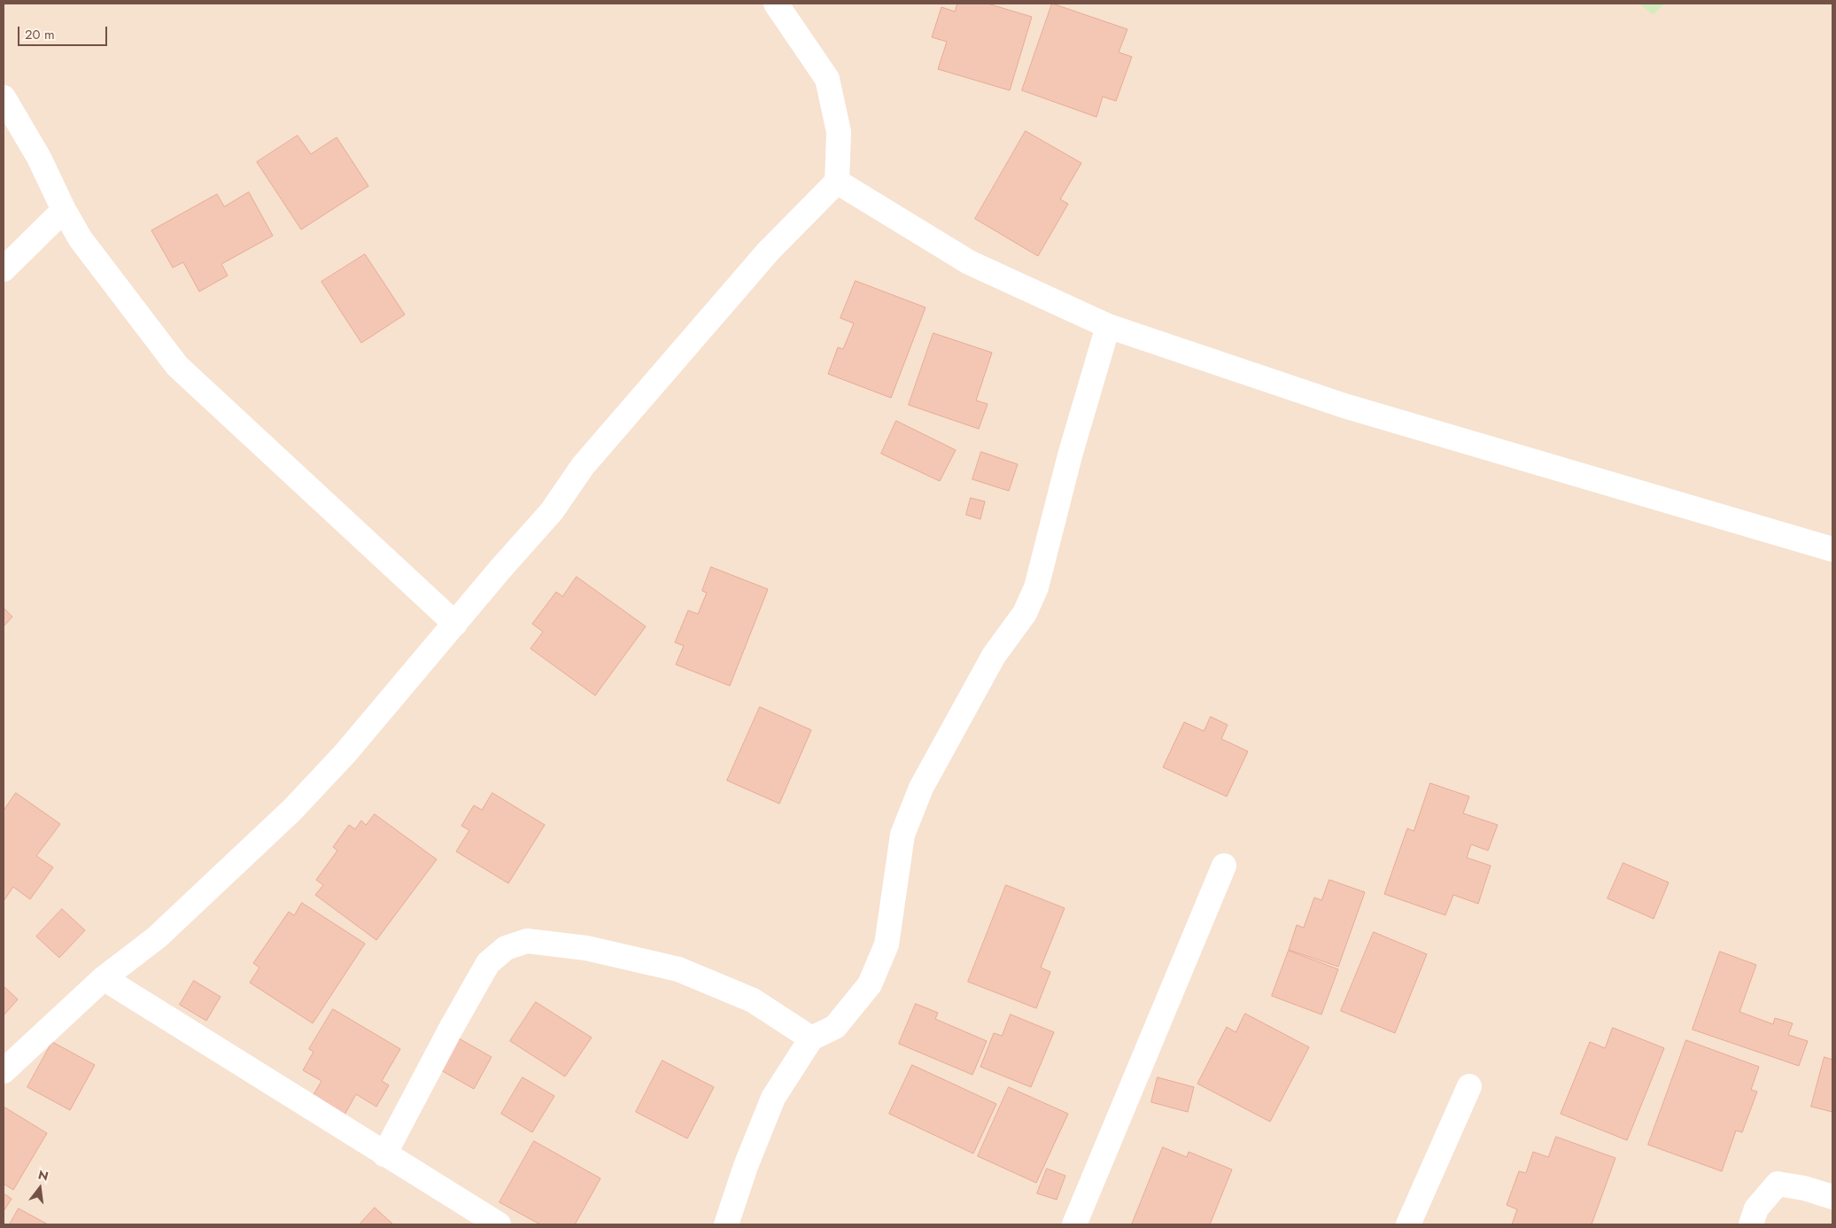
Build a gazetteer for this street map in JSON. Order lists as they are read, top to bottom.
{
  "scale_bar": "20 m",
  "north": "top"
}
